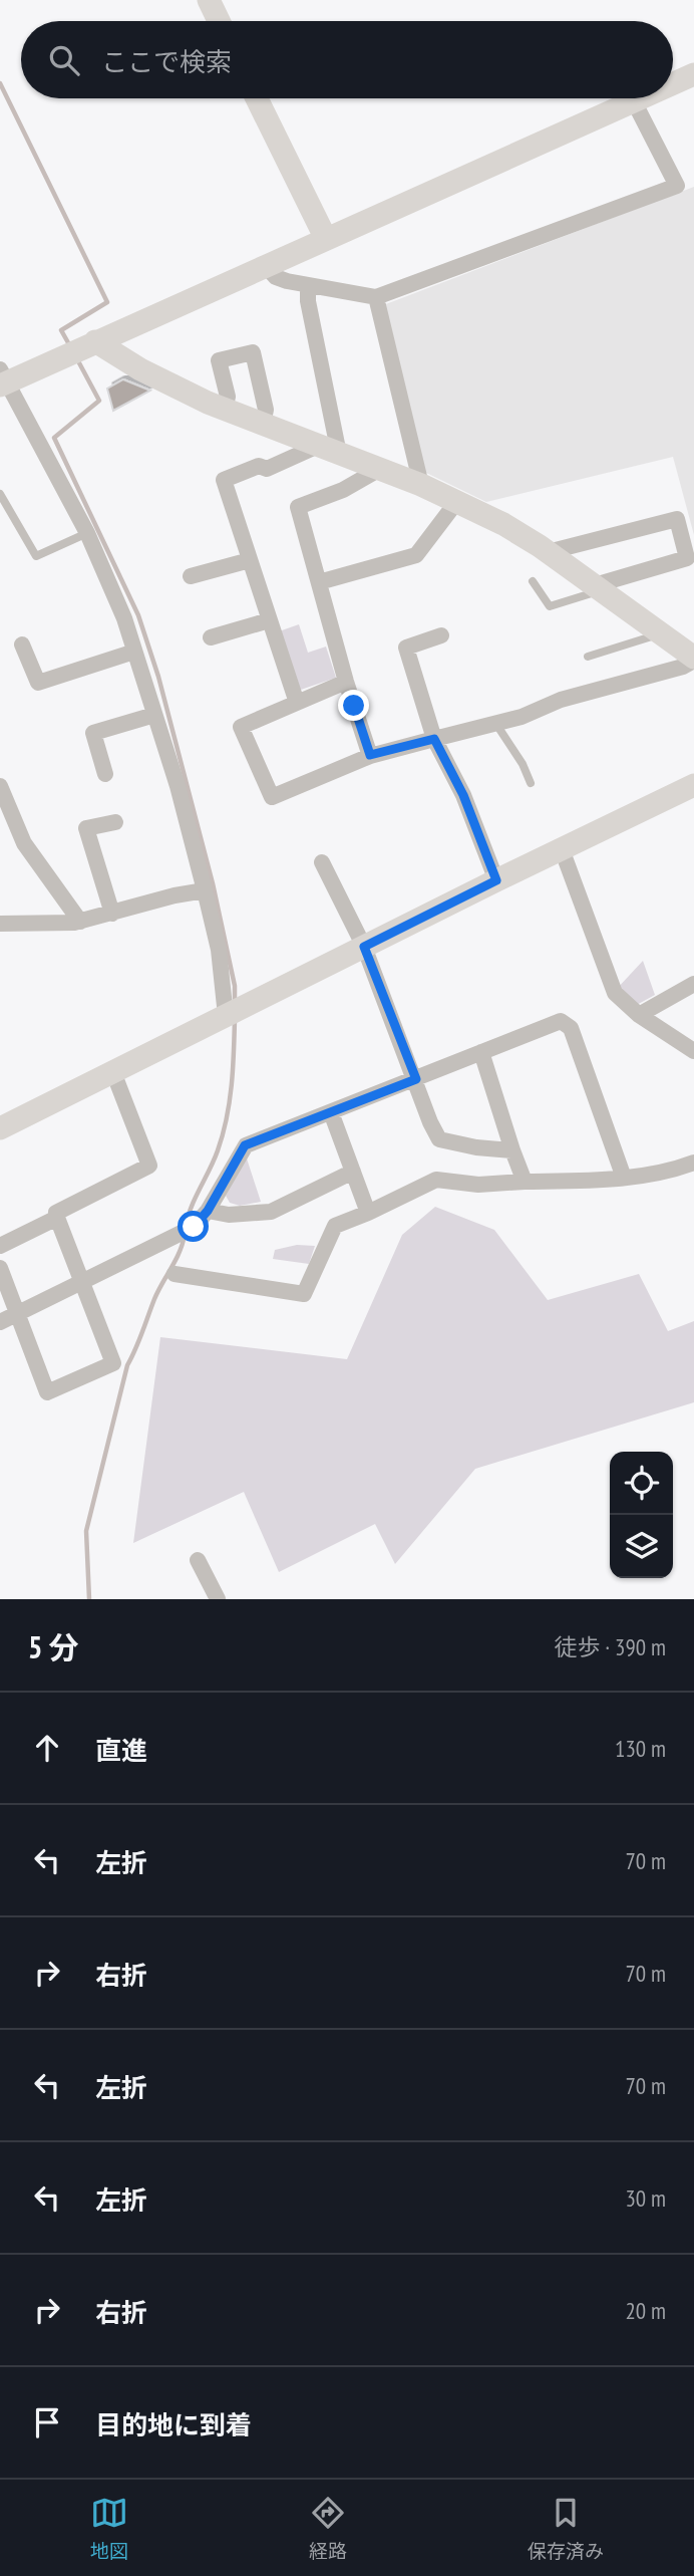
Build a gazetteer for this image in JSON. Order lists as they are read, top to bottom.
{
  "page": {
    "search": "ここで検索",
    "heading": ["5 分", "徒歩 · 390 m"],
    "list": [
      ["直進", "130 m"],
      ["左折", "70 m"],
      ["右折", "70 m"],
      ["左折", "70 m"],
      ["左折", "30 m"],
      ["右折", "20 m"],
      "目的地に到着"
    ],
    "nav": ["地図", "経路", "保存済み"]
  }
}
